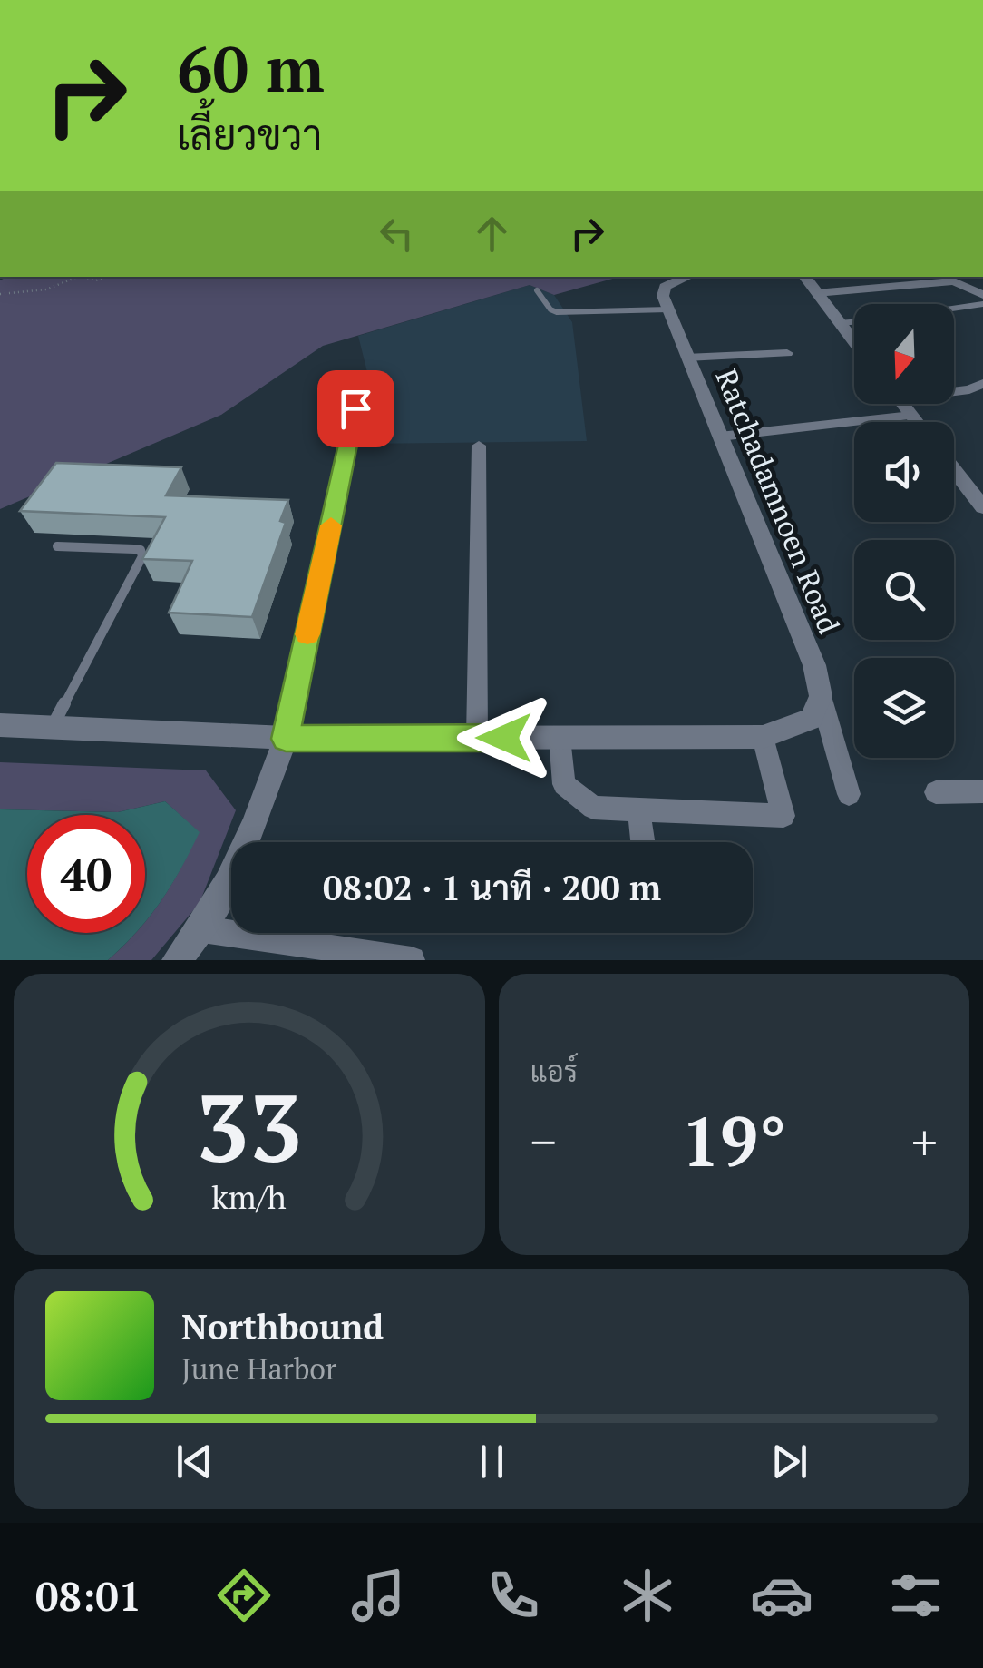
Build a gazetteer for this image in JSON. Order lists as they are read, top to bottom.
{
  "streets": {
    "street": ["Ratchadamnoen Road"]
  },
  "north": "bottom",
  "page": {
    "turn": ["60 m", "เลี้ยวขวา"],
    "limit": "40",
    "trip": "08:02 · 1 นาที · 200 m",
    "tile": "แอร์",
    "heat": ["−", "19°", "+"],
    "song": ["Northbound", "June Harbor"],
    "tabs": "08:01",
    "gauge": ["33", "km/h"]
  }
}
